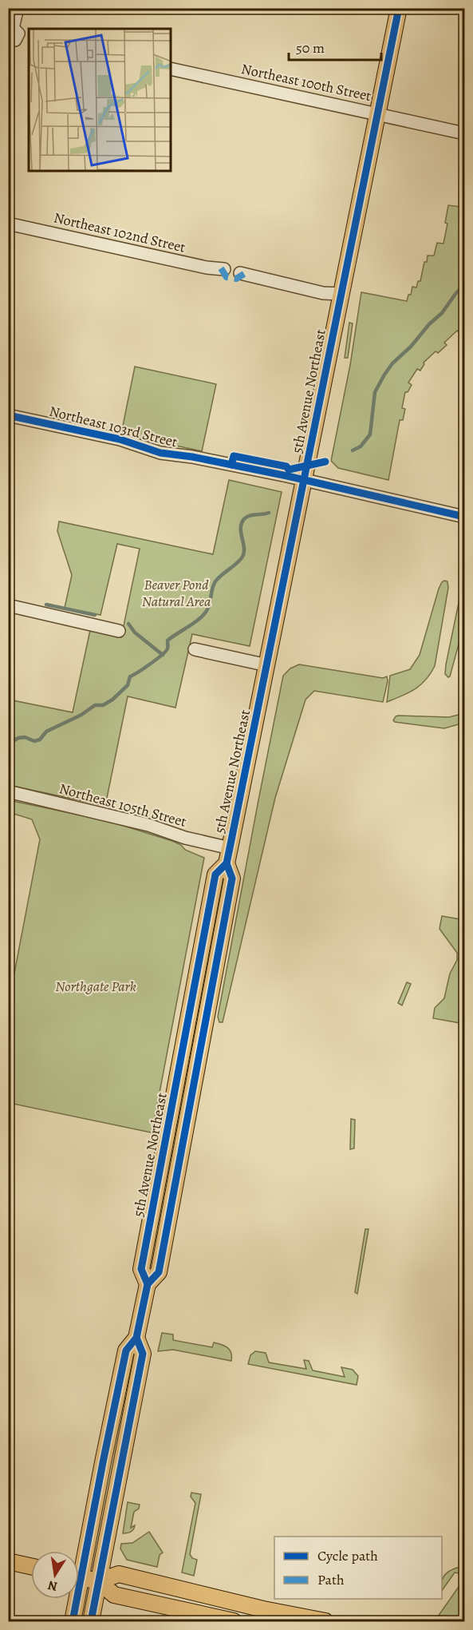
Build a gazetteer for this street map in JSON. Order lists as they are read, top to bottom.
{
  "streets": {
    "main road": ["5th Avenue Northeast"],
    "street": [
      "Northeast 100th Street",
      "Northeast 102nd Street",
      "Northeast 103rd Street",
      "Northeast 105th Street"
    ]
  },
  "crossings": [
    ["Northeast 100th Street", "5th Avenue Northeast"],
    ["5th Avenue Northeast", "Northeast 103rd Street"],
    ["5th Avenue Northeast", "Northeast 105th Street"]
  ],
  "parks": ["Beaver Pond Natural Area", "Northgate Park"],
  "legend": ["Cycle path", "Path"],
  "scale_bar": "50 m",
  "north": "bottom"
}
